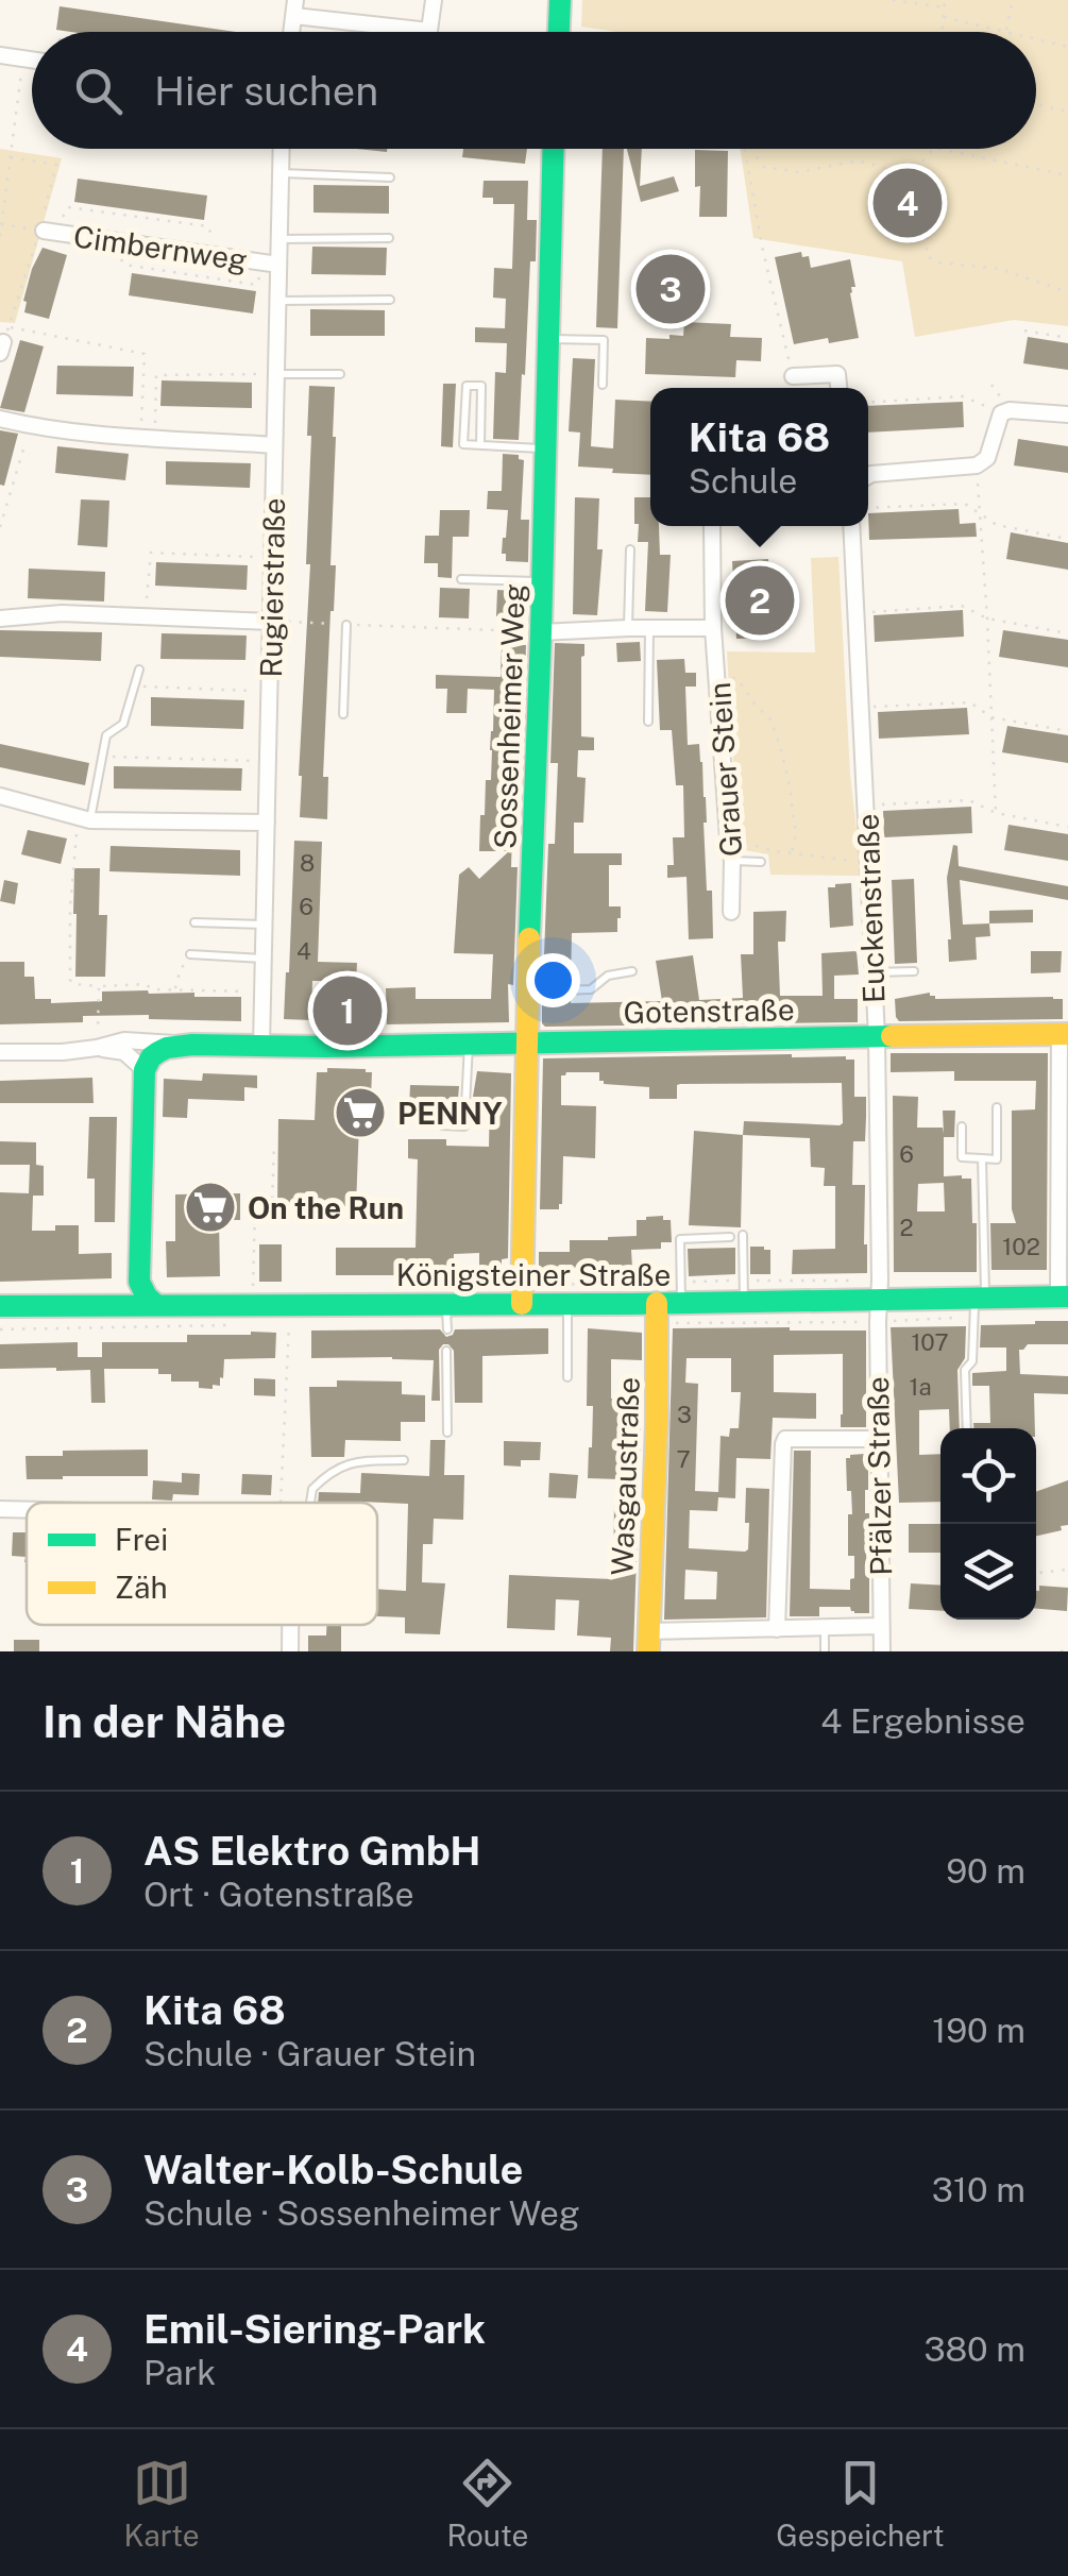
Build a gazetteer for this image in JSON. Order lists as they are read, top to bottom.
{
  "streets": {
    "main road": [
      "Sossenheimer Weg",
      "Gotenstraße",
      "Königsteiner Straße",
      "Wasgaustraße"
    ],
    "street": [
      "Cimbernweg",
      "Rugierstraße",
      "Grauer Stein",
      "Euckenstraße",
      "Pfälzer Straße"
    ]
  },
  "crossings": [
    ["Cimbernweg", "Rugierstraße"],
    ["Rugierstraße", "Gotenstraße"],
    ["Sossenheimer Weg", "Gotenstraße"],
    ["Sossenheimer Weg", "Königsteiner Straße"],
    ["Euckenstraße", "Gotenstraße"],
    ["Euckenstraße", "Königsteiner Straße"],
    ["Euckenstraße", "Pfälzer Straße"],
    ["Königsteiner Straße", "Wasgaustraße"],
    ["Königsteiner Straße", "Pfälzer Straße"]
  ],
  "places": {
    "supermarket": ["PENNY", "On the Run"]
  },
  "house_numbers": [
    "8",
    "6",
    "4",
    "6",
    "2",
    "102",
    "107",
    "1a",
    "3",
    "7"
  ],
  "legend": ["Frei", "Zäh"],
  "page": {
    "search": "Hier suchen",
    "pins": [
      "4",
      "3",
      "2",
      "1"
    ],
    "popup": ["Kita 68", "Schule"],
    "heading": ["In der Nähe", "4 Ergebnisse"],
    "list": [
      {
        "mark": "1",
        "name": "AS Elektro GmbH",
        "note": "Ort · Gotenstraße",
        "value": "90 m"
      },
      {
        "mark": "2",
        "name": "Kita 68",
        "note": "Schule · Grauer Stein",
        "value": "190 m"
      },
      {
        "mark": "3",
        "name": "Walter-Kolb-Schule",
        "note": "Schule · Sossenheimer Weg",
        "value": "310 m"
      },
      {
        "mark": "4",
        "name": "Emil-Siering-Park",
        "note": "Park",
        "value": "380 m"
      }
    ],
    "nav": ["Karte", "Route", "Gespeichert"]
  }
}
